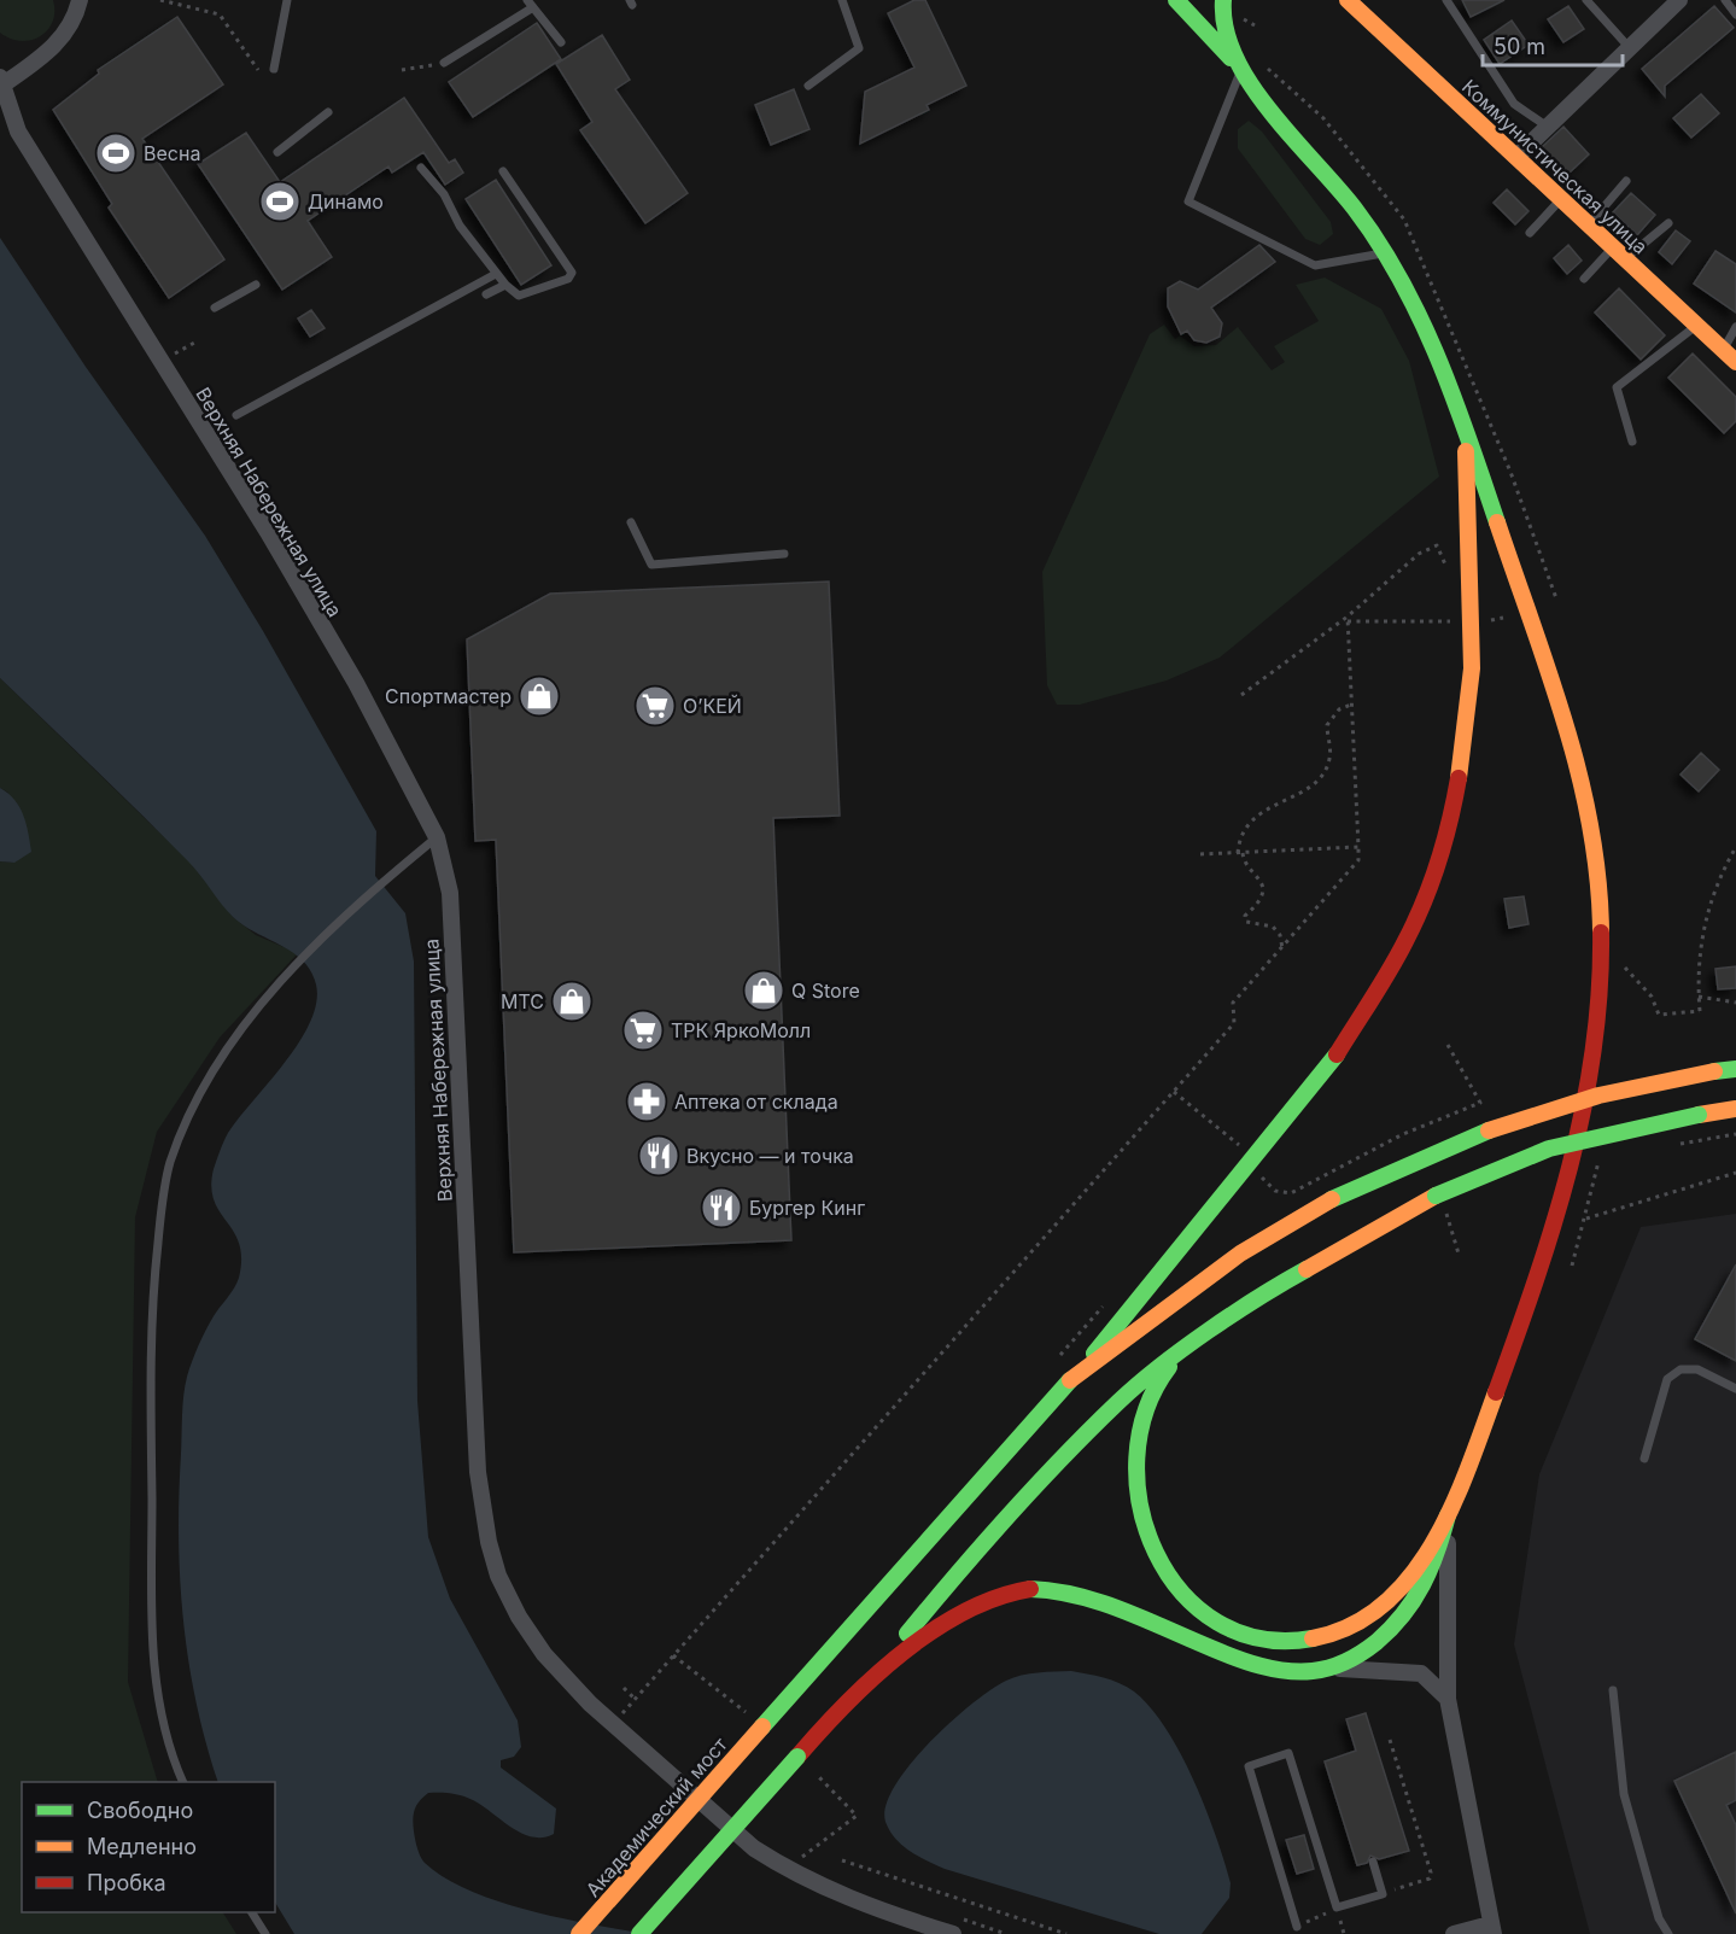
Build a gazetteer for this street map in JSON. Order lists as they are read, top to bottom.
{
  "streets": {
    "main road": ["Коммунистическая улица", "Академический мост"],
    "street": ["Верхняя Набережная улица"]
  },
  "places": {
    "sports": ["Весна", "Динамо"],
    "shop": ["Спортмастер", "Q Store", "МТС"],
    "supermarket": ["О’КЕЙ", "ТРК ЯркоМолл"],
    "pharmacy": ["Аптека от склада"],
    "restaurant": ["Вкусно — и точка", "Бургер Кинг"]
  },
  "legend": ["Свободно", "Медленно", "Пробка"],
  "scale_bar": "50 m"
}
